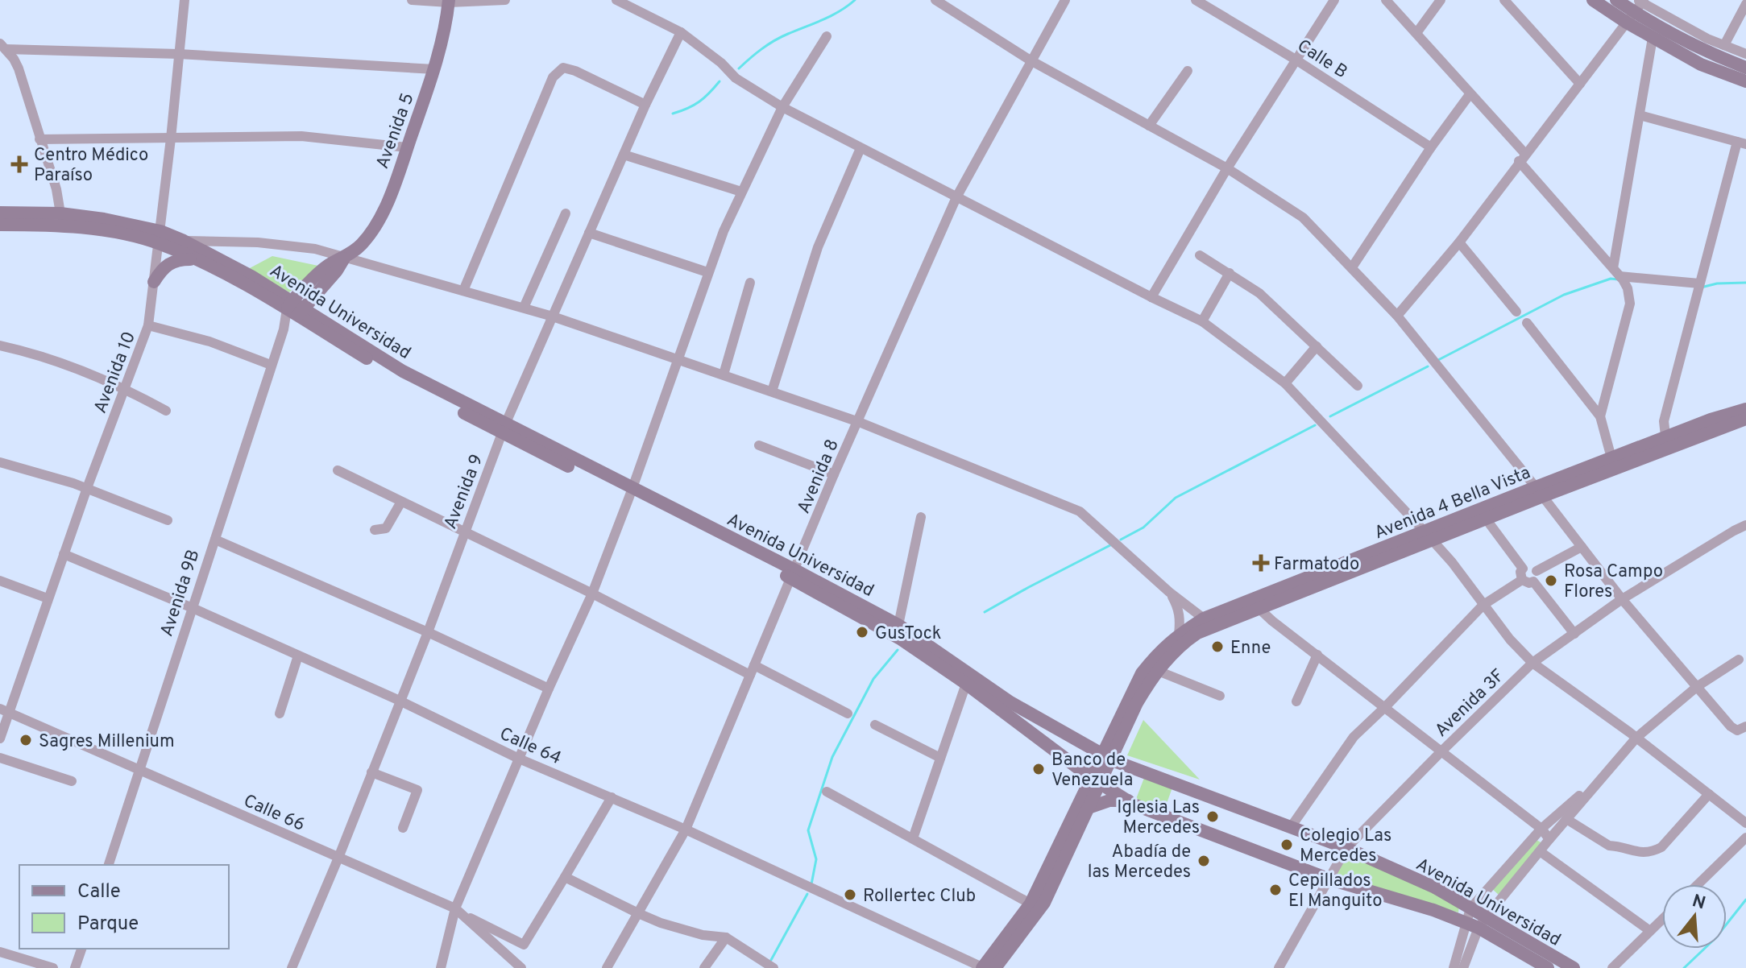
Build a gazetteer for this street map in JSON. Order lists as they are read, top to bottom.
{
  "streets": {
    "street": [
      "Calle B",
      "Avenida 5",
      "Avenida Universidad",
      "Avenida 10",
      "Avenida 8",
      "Avenida 9",
      "Avenida 4 Bella Vista",
      "Avenida 9B",
      "Avenida 3F",
      "Calle 64",
      "Calle 66"
    ]
  },
  "crossings": [
    ["Avenida 5", "Avenida Universidad"],
    ["Avenida 5", "Avenida 9B"],
    ["Avenida Universidad", "Avenida 10"],
    ["Avenida Universidad", "Avenida 8"],
    ["Avenida Universidad", "Avenida 9"],
    ["Avenida Universidad", "Avenida 4 Bella Vista"],
    ["Avenida Universidad", "Avenida 9B"],
    ["Avenida Universidad", "Avenida 3F"],
    ["Avenida 10", "Calle 64"],
    ["Avenida 10", "Calle 66"],
    ["Avenida 8", "Calle 64"],
    ["Avenida 9", "Calle 64"],
    ["Avenida 9", "Calle 66"],
    ["Avenida 4 Bella Vista", "Calle 64"],
    ["Avenida 9B", "Calle 64"],
    ["Avenida 9B", "Calle 66"]
  ],
  "places": {
    "health": ["Centro Médico Paraíso", "Farmatodo"],
    "other": [
      "Rosa Campo Flores",
      "GusTock",
      "Enne",
      "Sagres Millenium",
      "Banco de Venezuela",
      "Iglesia Las Mercedes",
      "Colegio Las Mercedes",
      "Abadía de las Mercedes",
      "Cepillados El Manguito",
      "Rollertec Club"
    ]
  },
  "legend": ["Calle", "Parque"],
  "north": "top"
}
